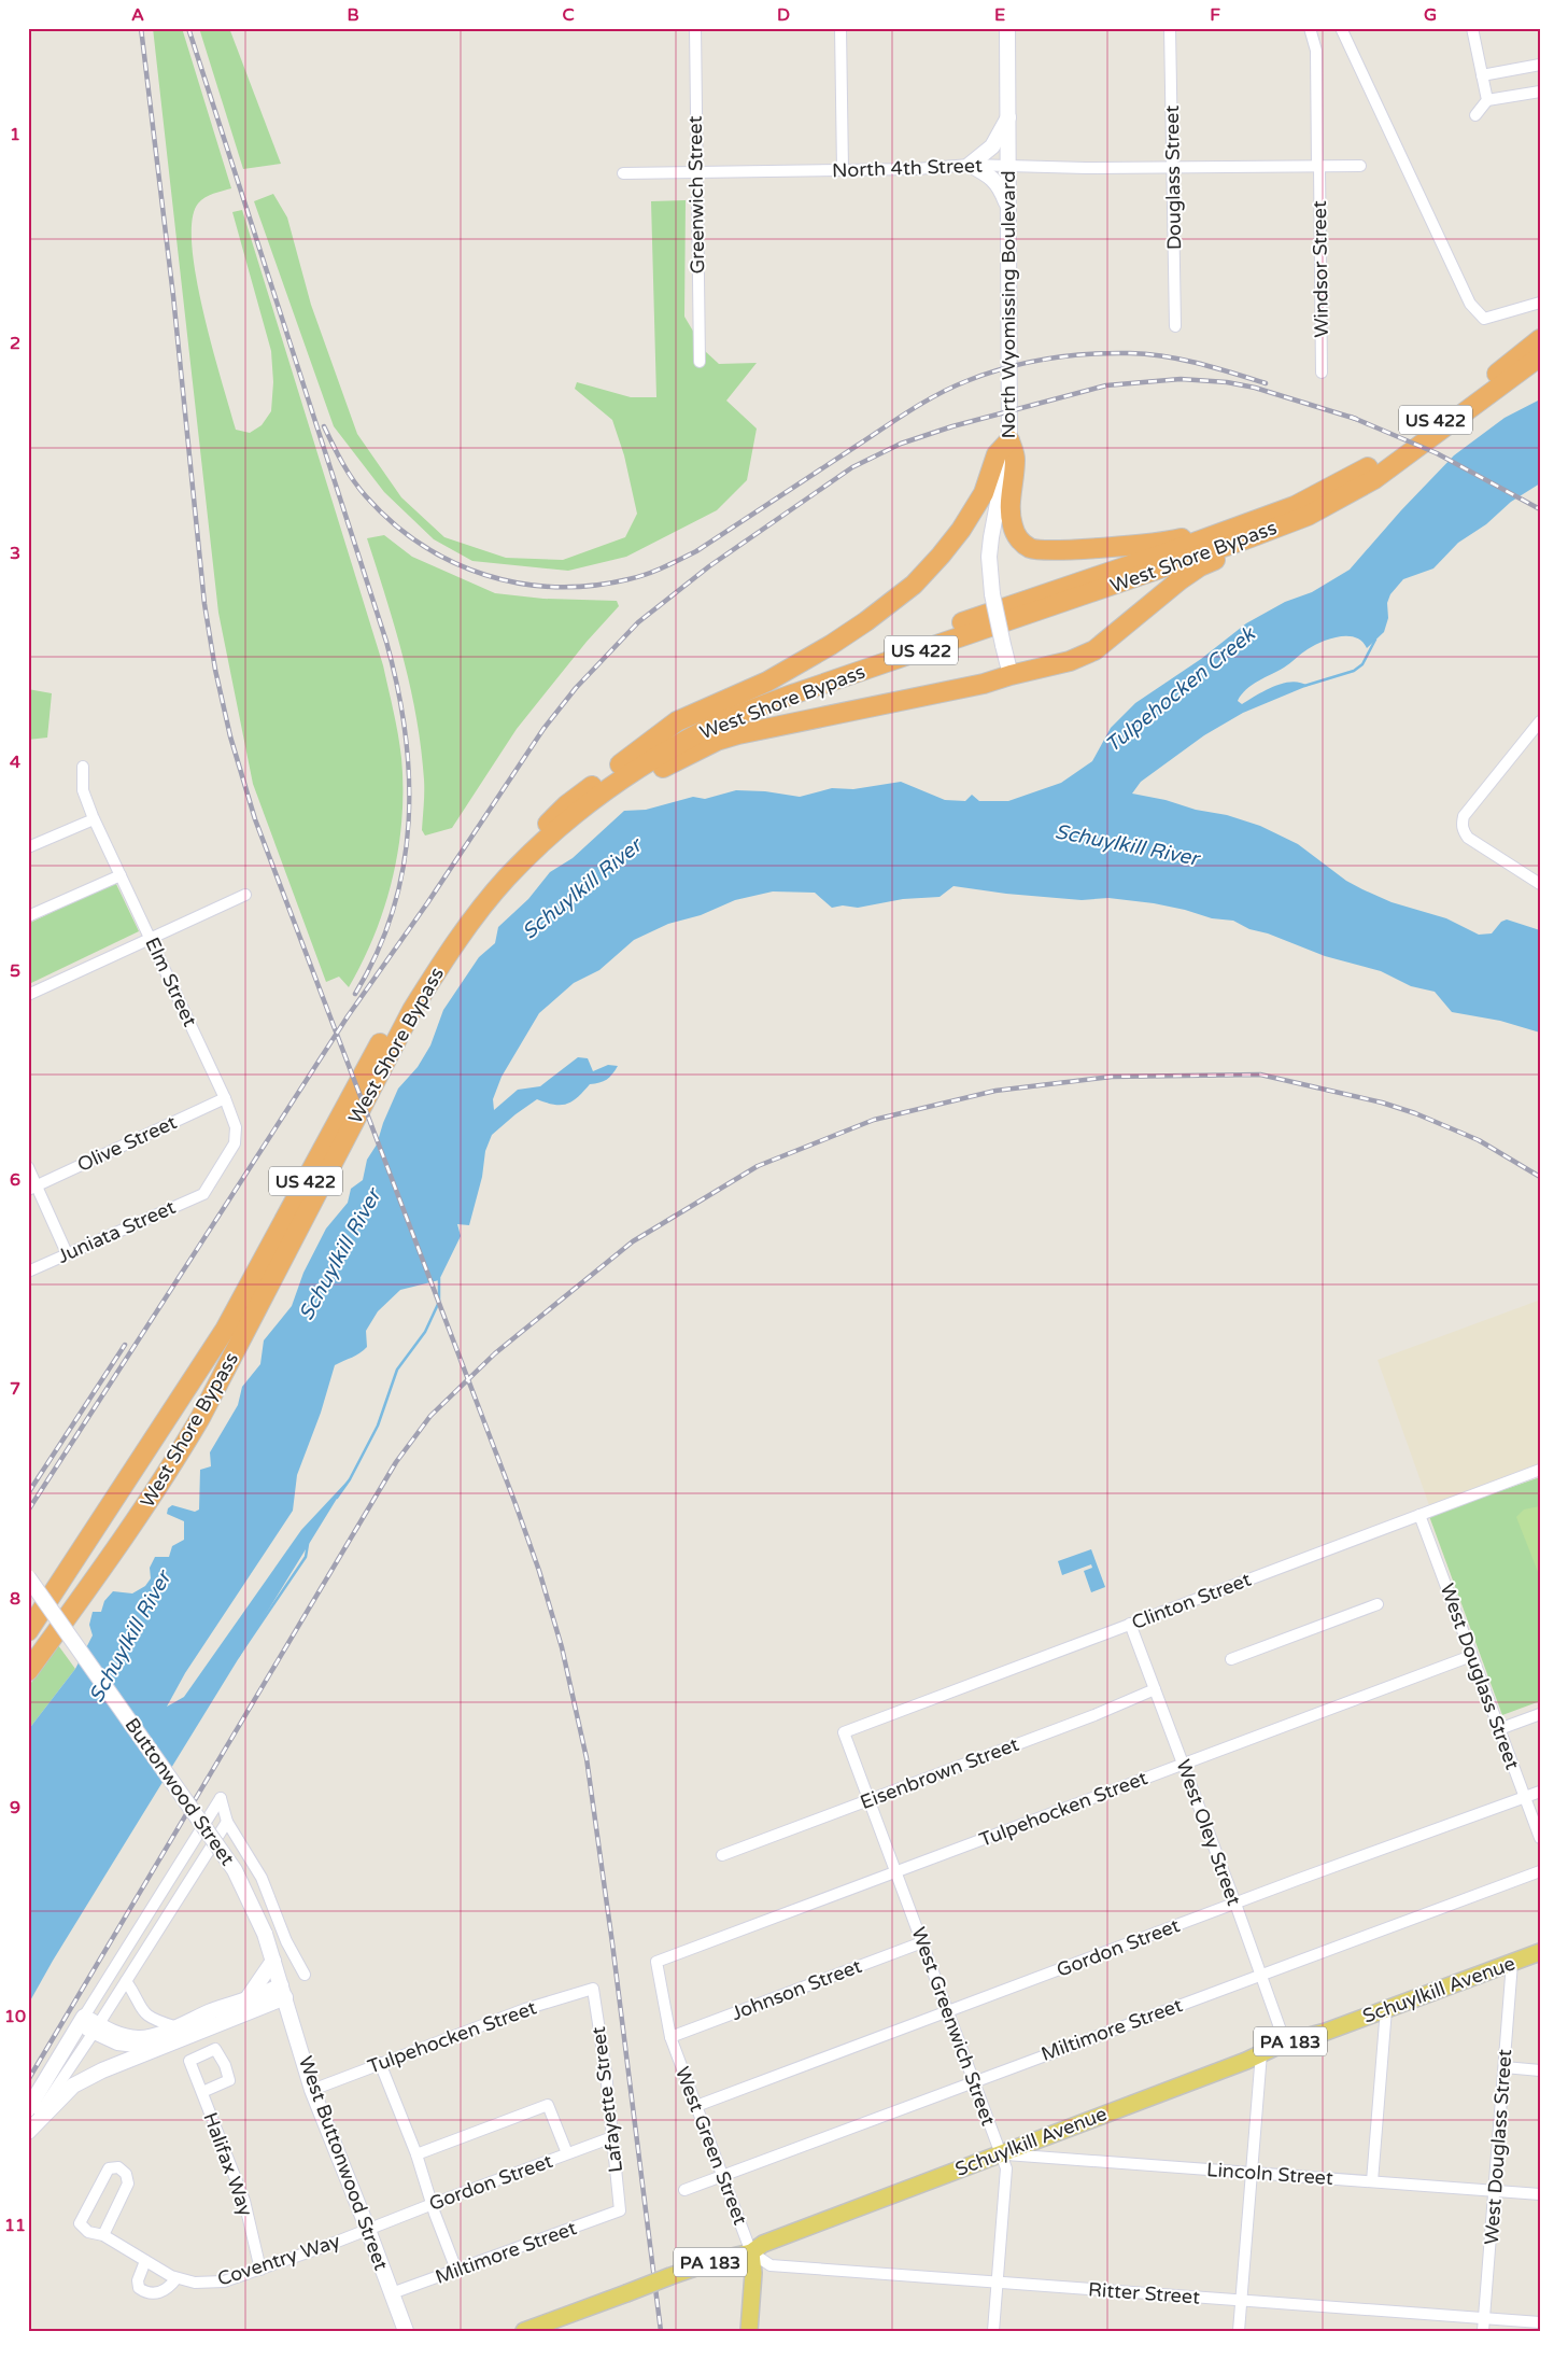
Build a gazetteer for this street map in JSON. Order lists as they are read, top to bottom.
{
  "streets": {
    "highway": ["US 422", "West Shore Bypass"],
    "main road": ["Schuylkill Avenue", "PA 183", "West Green Street"],
    "street": [
      "North 4th Street",
      "Douglass Street",
      "Greenwich Street",
      "Windsor Street",
      "North Wyomissing Boulevard",
      "Elm Street",
      "Olive Street",
      "Juniata Street",
      "Clinton Street",
      "West Douglass Street",
      "Eisenbrown Street",
      "Buttonwood Street",
      "Tulpehocken Street",
      "West Oley Street",
      "Gordon Street",
      "Johnson Street",
      "West Greenwich Street",
      "Miltimore Street",
      "Lafayette Street",
      "West Buttonwood Street",
      "Halifax Way",
      "Lincoln Street",
      "Coventry Way",
      "Ritter Street"
    ]
  },
  "crossings": [
    ["North 4th Street", "Douglass Street"],
    ["North 4th Street", "Greenwich Street"],
    ["North 4th Street", "Windsor Street"],
    ["North 4th Street", "North Wyomissing Boulevard"],
    ["Elm Street", "Olive Street"],
    ["Elm Street", "Juniata Street"],
    ["Clinton Street", "West Douglass Street"],
    ["Clinton Street", "West Oley Street"],
    ["Clinton Street", "West Greenwich Street"],
    ["West Douglass Street", "Tulpehocken Street"],
    ["West Douglass Street", "Gordon Street"],
    ["West Douglass Street", "Schuylkill Avenue"],
    ["West Douglass Street", "Lincoln Street"],
    ["West Douglass Street", "Ritter Street"],
    ["Eisenbrown Street", "West Oley Street"],
    ["Eisenbrown Street", "West Greenwich Street"],
    ["Buttonwood Street", "West Buttonwood Street"],
    ["Tulpehocken Street", "West Oley Street"],
    ["Tulpehocken Street", "West Greenwich Street"],
    ["Tulpehocken Street", "Lafayette Street"],
    ["Tulpehocken Street", "West Green Street"],
    ["Tulpehocken Street", "West Buttonwood Street"],
    ["West Oley Street", "Gordon Street"],
    ["West Oley Street", "Schuylkill Avenue"],
    ["West Oley Street", "Miltimore Street"],
    ["Gordon Street", "West Greenwich Street"],
    ["Gordon Street", "Lafayette Street"],
    ["Gordon Street", "West Green Street"],
    ["Gordon Street", "West Buttonwood Street"],
    ["Gordon Street", "Coventry Way"],
    ["Johnson Street", "West Greenwich Street"],
    ["Johnson Street", "West Green Street"],
    ["Schuylkill Avenue", "West Greenwich Street"],
    ["Schuylkill Avenue", "West Green Street"],
    ["Schuylkill Avenue", "Lincoln Street"],
    ["Schuylkill Avenue", "Ritter Street"],
    ["West Greenwich Street", "Miltimore Street"],
    ["West Greenwich Street", "Lincoln Street"],
    ["West Greenwich Street", "Ritter Street"],
    ["Miltimore Street", "Lafayette Street"],
    ["Miltimore Street", "West Green Street"],
    ["Miltimore Street", "West Buttonwood Street"],
    ["West Green Street", "Ritter Street"],
    ["West Buttonwood Street", "Coventry Way"],
    ["Halifax Way", "Coventry Way"]
  ],
  "water": ["Tulpehocken Creek", "Schuylkill River"],
  "grid": {
    "columns": [
      "A",
      "B",
      "C",
      "D",
      "E",
      "F",
      "G"
    ],
    "rows": [
      "1",
      "2",
      "3",
      "4",
      "5",
      "6",
      "7",
      "8",
      "9",
      "10",
      "11"
    ]
  }
}
